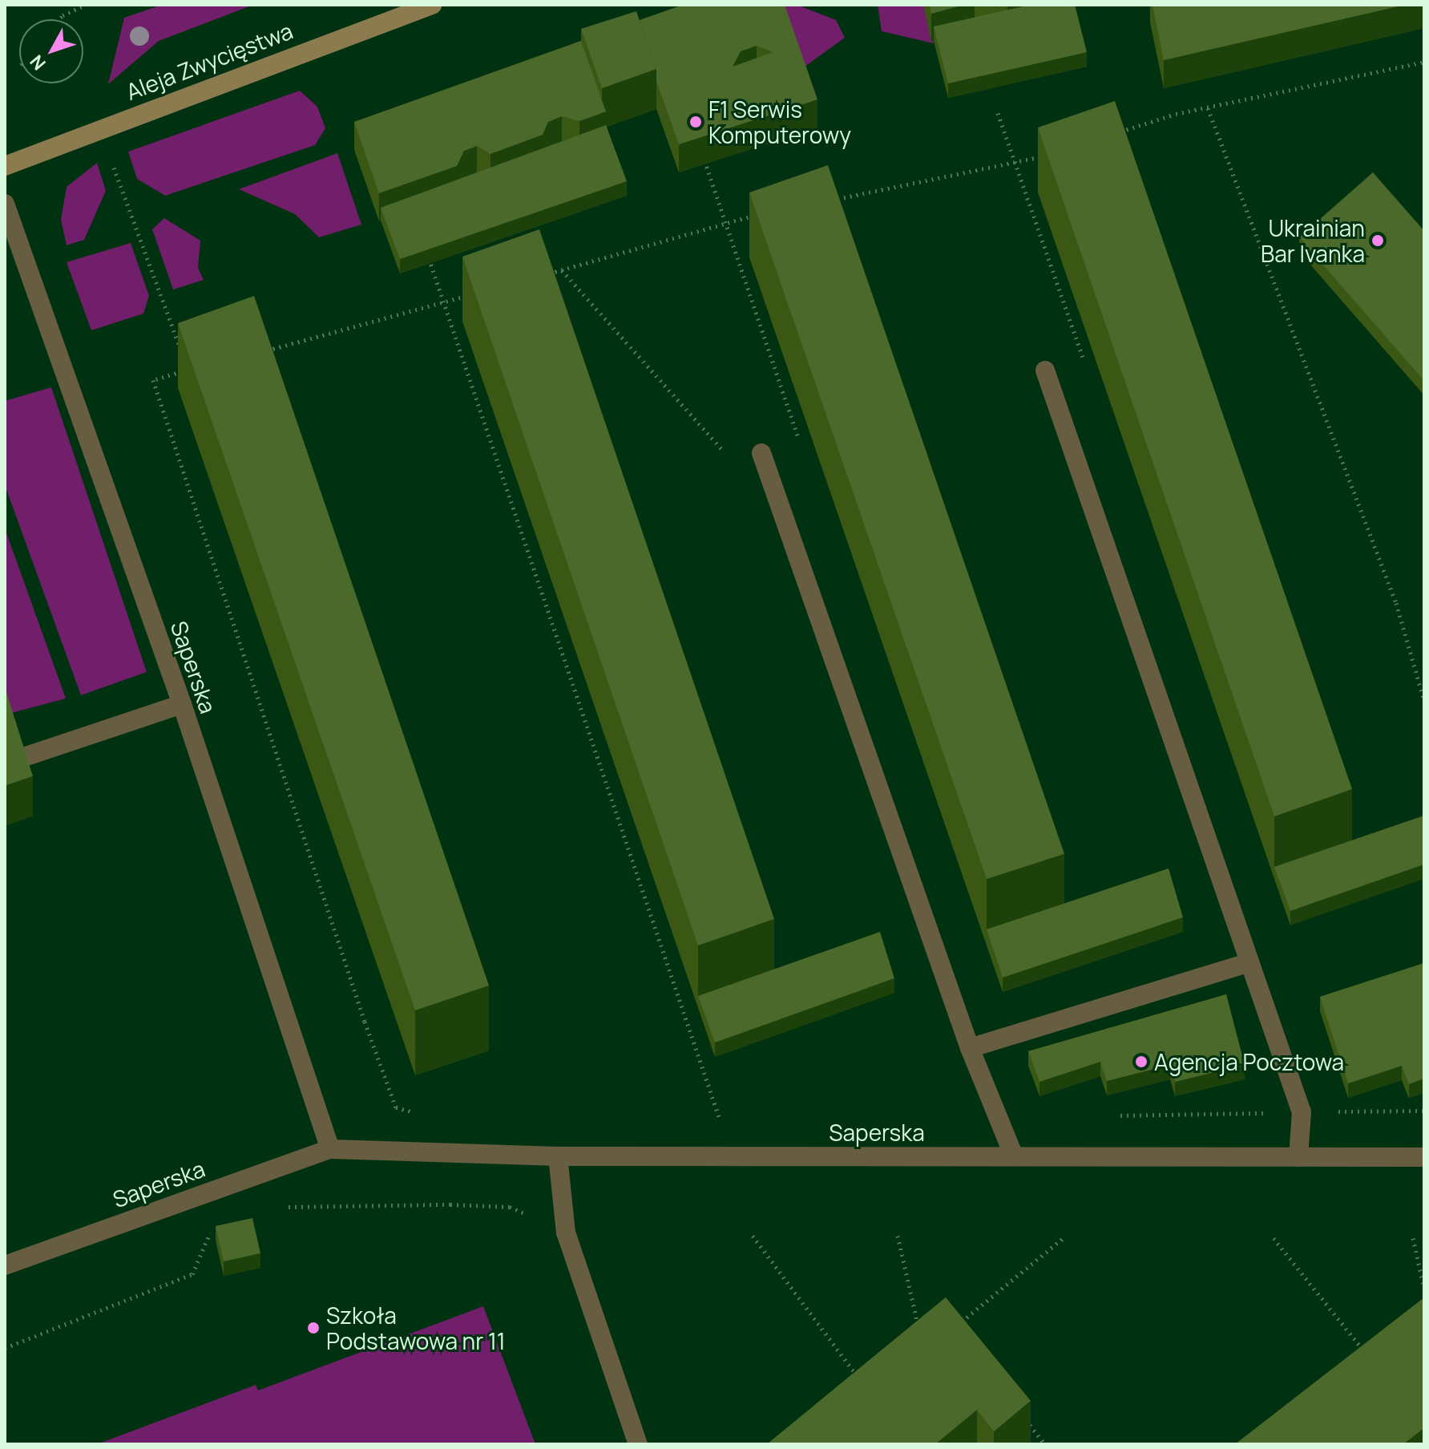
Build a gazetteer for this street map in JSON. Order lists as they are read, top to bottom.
{
  "streets": {
    "street": ["Aleja Zwycięstwa", "Saperska"]
  },
  "places": [
    "F1 Serwis Komputerowy",
    "Ukrainian Bar Ivanka",
    "Agencja Pocztowa",
    "Szkoła Podstawowa nr 11"
  ],
  "north": "bottom left"
}
